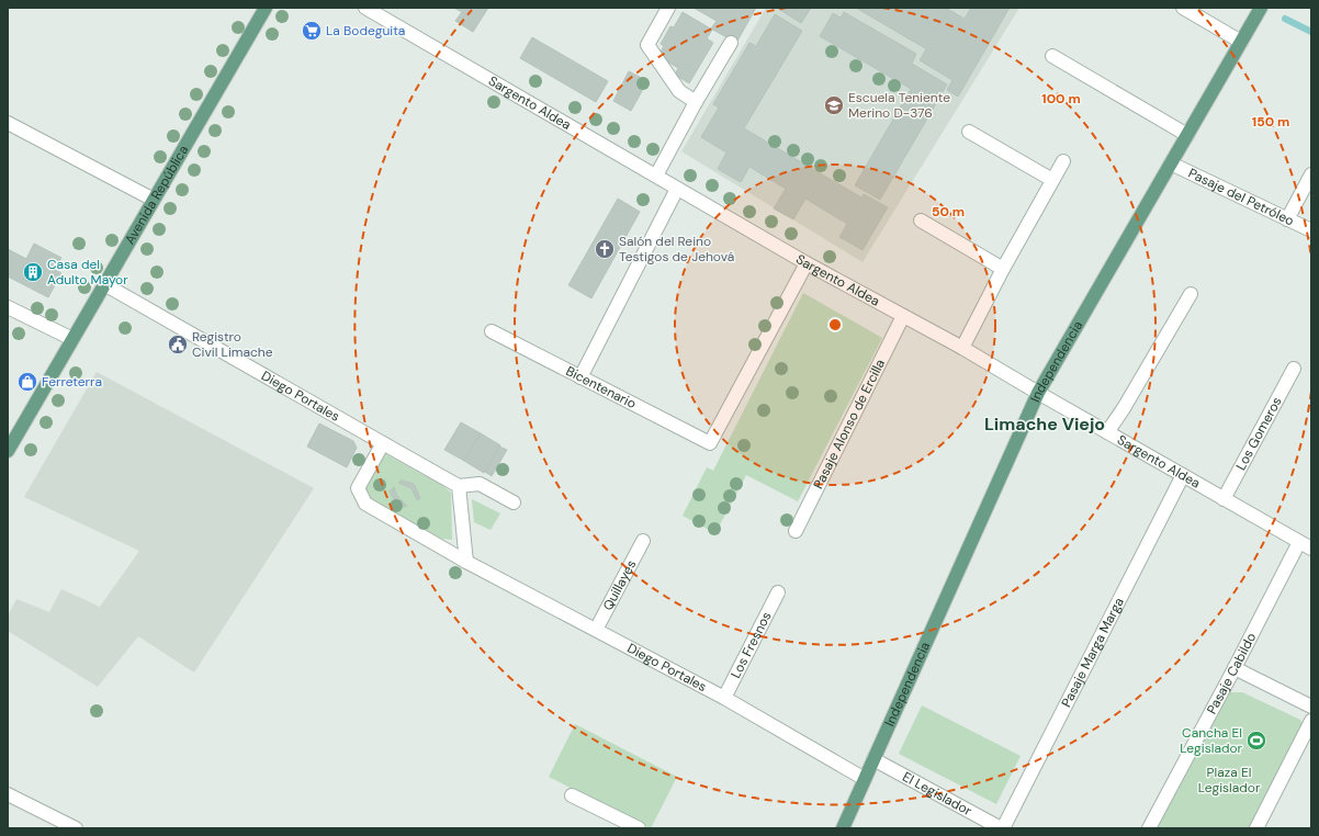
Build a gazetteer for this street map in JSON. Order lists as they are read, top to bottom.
{
  "streets": {
    "main road": ["Avenida República", "Independencia"],
    "street": [
      "Sargento Aldea",
      "Pasaje del Petróleo",
      "Bicentenario",
      "Diego Portales",
      "Pasaje Alonso de Ercilla",
      "Los Gomeros",
      "Quillayes",
      "Los Fresnos",
      "Pasaje Marga Marga",
      "Pasaje Cabildo",
      "El Legislador"
    ]
  },
  "crossings": [
    ["Sargento Aldea", "Independencia"],
    ["Sargento Aldea", "Bicentenario"],
    ["Sargento Aldea", "Pasaje Alonso de Ercilla"],
    ["Sargento Aldea", "Los Gomeros"],
    ["Sargento Aldea", "Pasaje Marga Marga"],
    ["Sargento Aldea", "Pasaje Cabildo"],
    ["Avenida República", "Diego Portales"],
    ["Pasaje del Petróleo", "Independencia"],
    ["Independencia", "Diego Portales"],
    ["Independencia", "El Legislador"],
    ["Diego Portales", "Quillayes"],
    ["Diego Portales", "Los Fresnos"],
    ["Pasaje Marga Marga", "El Legislador"]
  ],
  "districts": ["Limache Viejo"],
  "parks": ["Plaza El Legislador"],
  "places": {
    "supermarket": ["La Bodeguita"],
    "school or university": ["Escuela Teniente Merino D-376"],
    "church": ["Salón del Reino Testigos de Jehová"],
    "building": ["Casa del Adulto Mayor"],
    "public building": ["Registro Civil Limache"],
    "shop": ["Ferreterra"],
    "sports": ["Cancha El Legislador"]
  },
  "rings": ["100 m", "150 m", "50 m"]
}
